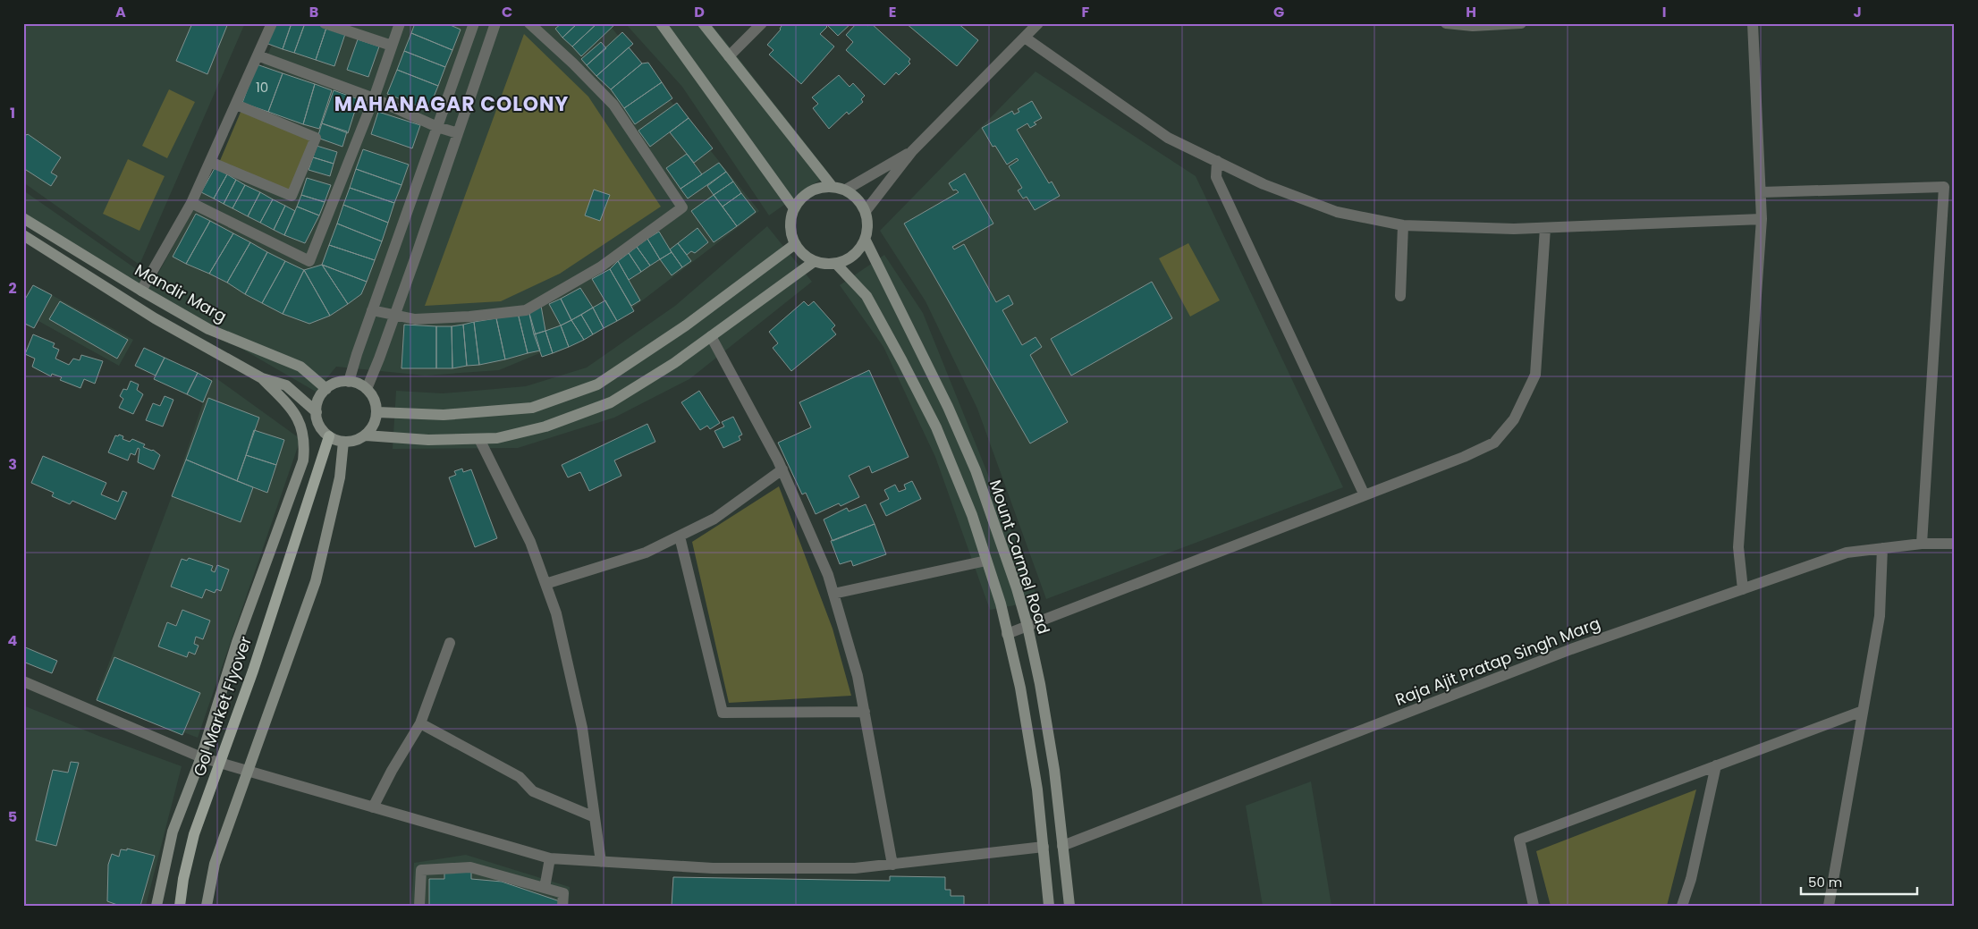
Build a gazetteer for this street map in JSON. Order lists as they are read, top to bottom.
{
  "streets": {
    "main road": ["Gol Market Flyover"],
    "street": ["Mandir Marg", "Mount Carmel Road", "Raja Ajit Pratap Singh Marg"]
  },
  "crossings": [
    ["Mandir Marg", "Gol Market Flyover"],
    ["Mount Carmel Road", "Raja Ajit Pratap Singh Marg"]
  ],
  "districts": ["MAHANAGAR COLONY"],
  "house_numbers": ["10"],
  "scale_bar": "50 m",
  "grid": {
    "columns": [
      "A",
      "B",
      "C",
      "D",
      "E",
      "F",
      "G",
      "H",
      "I",
      "J"
    ],
    "rows": [
      "1",
      "2",
      "3",
      "4",
      "5"
    ]
  }
}
